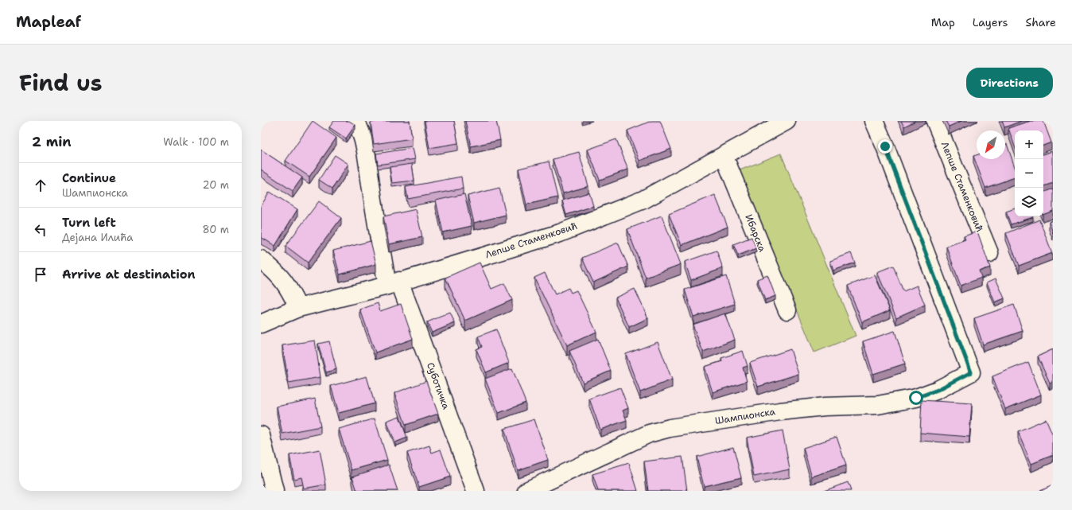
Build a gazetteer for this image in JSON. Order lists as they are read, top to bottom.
{
  "streets": {
    "street": [
      "Лепше Стаменковић",
      "Ибарска",
      "Суботичка",
      "Шампионска"
    ]
  },
  "crossings": [
    ["Лепше Стаменковић", "Ибарска"],
    ["Лепше Стаменковић", "Суботичка"]
  ],
  "north": "bottom left",
  "page": {
    "header": "Mapleaf",
    "nav": ["Map", "Layers", "Share"],
    "title": "Find us",
    "buttons": "Directions",
    "heading": ["2 min", "Walk · 100 m"],
    "map_buttons": ["+", "−"],
    "list": [
      ["Continue", "Шампионска", "20 m"],
      ["Turn left", "Дејана Илића", "80 m"],
      "Arrive at destination"
    ]
  }
}
